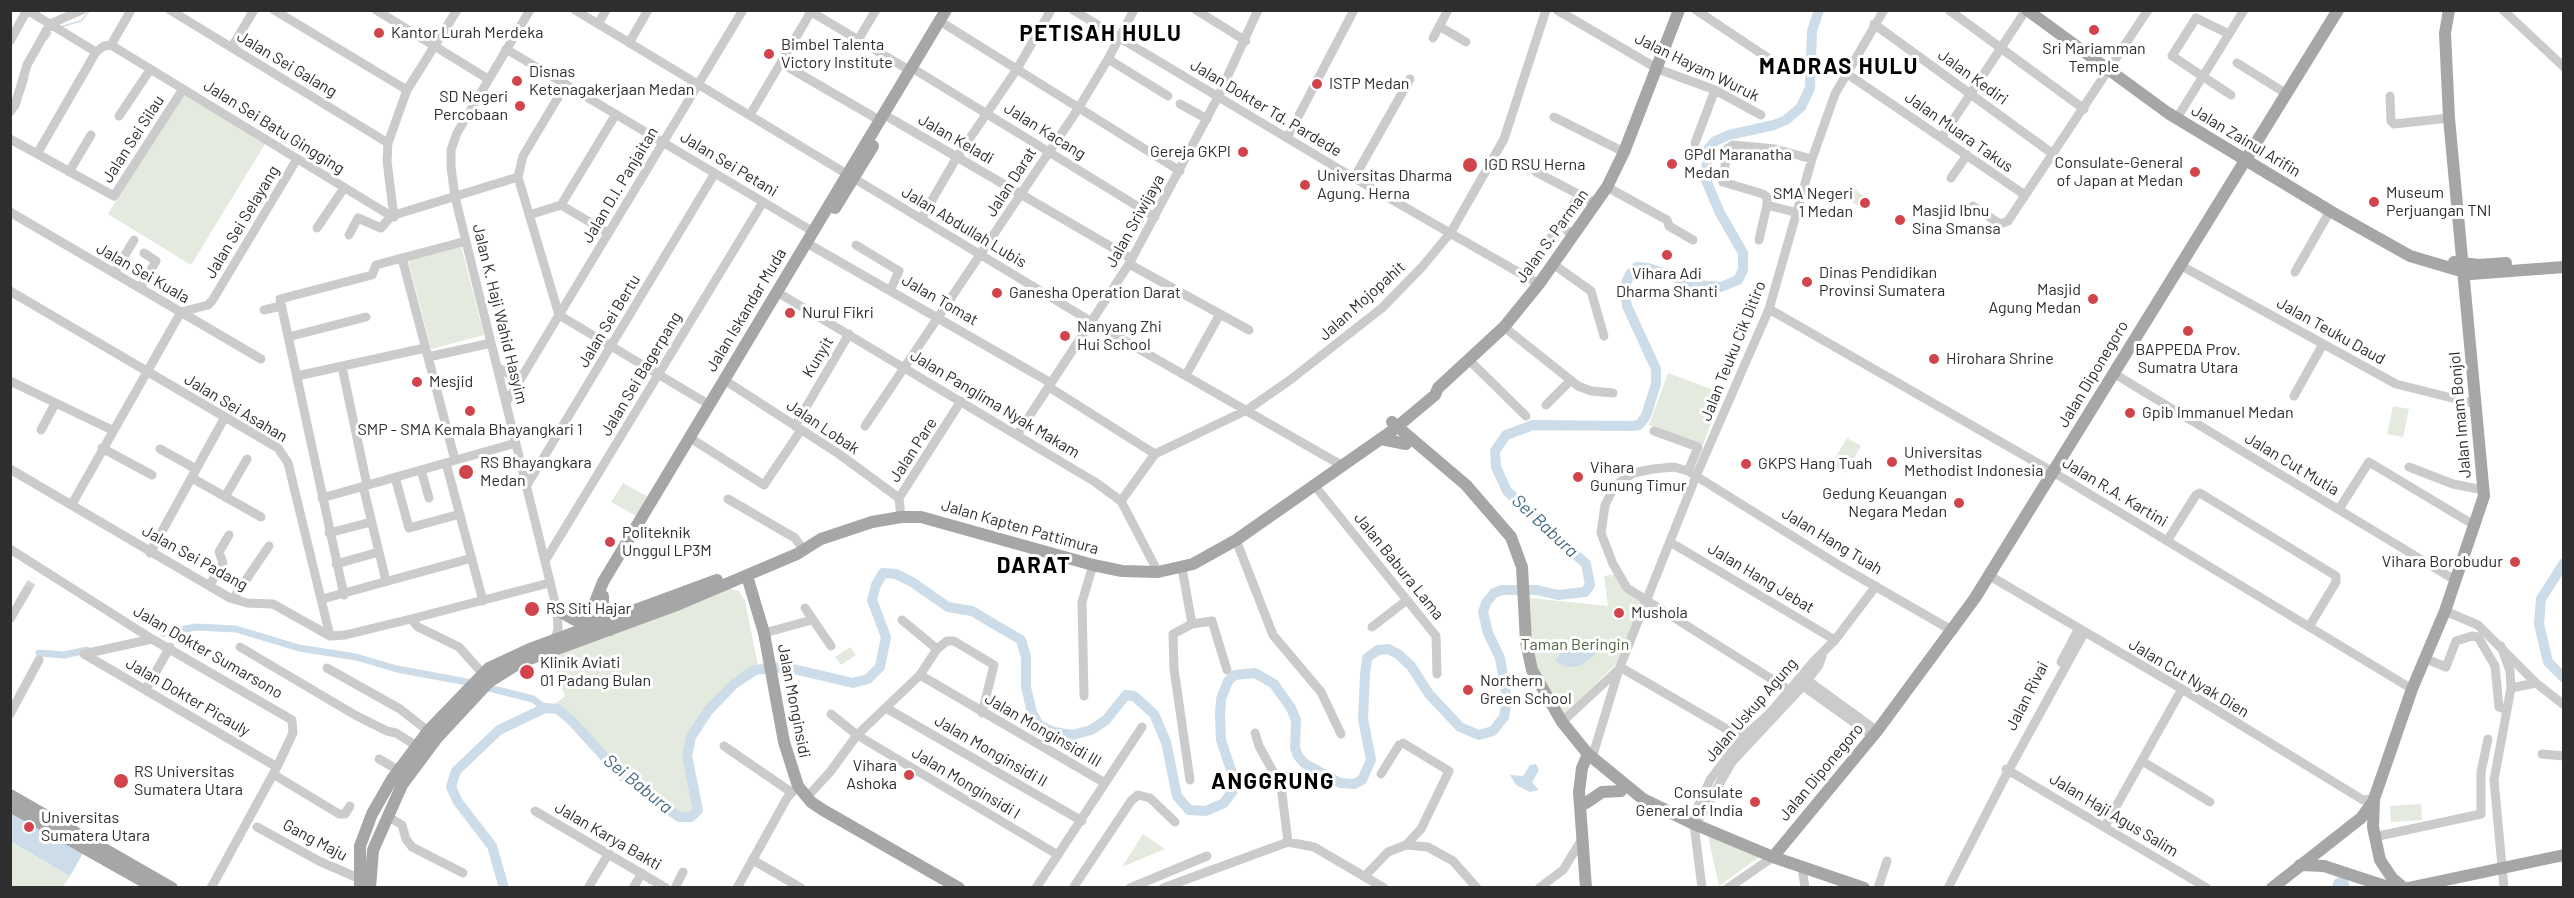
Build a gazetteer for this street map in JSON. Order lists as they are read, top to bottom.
{
  "streets": {
    "main road": [
      "Jalan Zainul Arifin",
      "Jalan S. Parman",
      "Jalan Iskandar Muda",
      "Jalan Diponegoro",
      "Jalan Imam Bonjol",
      "Jalan Kapten Pattimura",
      "Jalan Monginsidi"
    ],
    "street": [
      "Jalan Sei Galang",
      "Jalan Hayam Wuruk",
      "Jalan Kediri",
      "Jalan Dokter Td. Pardede",
      "Jalan Sei Batu Gingging",
      "Jalan Kacang",
      "Jalan Muara Takus",
      "Jalan Sei Silau",
      "Jalan Keladi",
      "Jalan Sei Petani",
      "Jalan Darat",
      "Jalan D.I. Panjaitan",
      "Jalan Sriwijaya",
      "Jalan Sei Selayang",
      "Jalan Abdullah Lubis",
      "Jalan Sei Kuala",
      "Jalan Tomat",
      "Jalan Mojopahit",
      "Jalan K. Haji Wahid Hasyim",
      "Jalan Sei Bertu",
      "Jalan Teuku Daud",
      "Jalan Teuku Cik Ditiro",
      "Kunyit",
      "Jalan Sei Bagerpang",
      "Jalan Panglima Nyak Makam",
      "Jalan Sei Asahan",
      "Jalan Lobak",
      "Jalan Pare",
      "Jalan Cut Mutia",
      "Jalan R.A. Kartini",
      "Jalan Hang Tuah",
      "Jalan Sei Padang",
      "Jalan Babura Lama",
      "Jalan Hang Jebat",
      "Jalan Dokter Sumarsono",
      "Jalan Cut Nyak Dien",
      "Jalan Rivai",
      "Jalan Dokter Picauly",
      "Jalan Uskup Agung",
      "Jalan Monginsidi III",
      "Jalan Monginsidi II",
      "Jalan Monginsidi I",
      "Jalan Haji Agus Salim",
      "Jalan Karya Bakti",
      "Gang Maju"
    ]
  },
  "crossings": [
    ["Jalan Hayam Wuruk", "Jalan S. Parman"],
    ["Jalan Kediri", "Jalan Teuku Cik Ditiro"],
    ["Jalan Dokter Td. Pardede", "Jalan Darat"],
    ["Jalan Dokter Td. Pardede", "Jalan Sriwijaya"],
    ["Jalan Dokter Td. Pardede", "Jalan S. Parman"],
    ["Jalan Dokter Td. Pardede", "Jalan Mojopahit"],
    ["Jalan Sei Batu Gingging", "Jalan Sei Silau"],
    ["Jalan Sei Batu Gingging", "Jalan Sei Selayang"],
    ["Jalan Kacang", "Jalan Darat"],
    ["Jalan Kacang", "Jalan Sriwijaya"],
    ["Jalan Kacang", "Jalan Iskandar Muda"],
    ["Jalan Muara Takus", "Jalan Teuku Cik Ditiro"],
    ["Jalan Keladi", "Jalan Darat"],
    ["Jalan Keladi", "Jalan Sriwijaya"],
    ["Jalan Keladi", "Jalan Iskandar Muda"],
    ["Jalan Zainul Arifin", "Jalan Diponegoro"],
    ["Jalan Zainul Arifin", "Jalan Imam Bonjol"],
    ["Jalan Sei Petani", "Jalan D.I. Panjaitan"],
    ["Jalan Sei Petani", "Jalan Iskandar Muda"],
    ["Jalan Sei Petani", "Jalan K. Haji Wahid Hasyim"],
    ["Jalan Sei Petani", "Jalan Sei Bertu"],
    ["Jalan Sei Petani", "Jalan Sei Bagerpang"],
    ["Jalan Darat", "Jalan Abdullah Lubis"],
    ["Jalan Darat", "Jalan Tomat"],
    ["Jalan Darat", "Jalan Panglima Nyak Makam"],
    ["Jalan D.I. Panjaitan", "Jalan Abdullah Lubis"],
    ["Jalan D.I. Panjaitan", "Jalan K. Haji Wahid Hasyim"],
    ["Jalan Sriwijaya", "Jalan Abdullah Lubis"],
    ["Jalan Sriwijaya", "Jalan Tomat"],
    ["Jalan Sriwijaya", "Jalan Panglima Nyak Makam"],
    ["Jalan Sei Selayang", "Jalan Sei Kuala"],
    ["Jalan Abdullah Lubis", "Jalan Mojopahit"],
    ["Jalan Abdullah Lubis", "Jalan Iskandar Muda"],
    ["Jalan Abdullah Lubis", "Jalan Kapten Pattimura"],
    ["Jalan S. Parman", "Jalan Kapten Pattimura"],
    ["Jalan Tomat", "Jalan Mojopahit"],
    ["Jalan Tomat", "Jalan Iskandar Muda"],
    ["Jalan Mojopahit", "Jalan Panglima Nyak Makam"],
    ["Jalan Iskandar Muda", "Kunyit"],
    ["Jalan Iskandar Muda", "Jalan Panglima Nyak Makam"],
    ["Jalan Iskandar Muda", "Jalan Lobak"],
    ["Jalan Iskandar Muda", "Jalan Kapten Pattimura"],
    ["Jalan K. Haji Wahid Hasyim", "Jalan Sei Bertu"],
    ["Jalan K. Haji Wahid Hasyim", "Jalan Sei Bagerpang"],
    ["Jalan Teuku Daud", "Jalan Diponegoro"],
    ["Jalan Teuku Daud", "Jalan Imam Bonjol"],
    ["Jalan Teuku Cik Ditiro", "Jalan R.A. Kartini"],
    ["Jalan Teuku Cik Ditiro", "Jalan Hang Tuah"],
    ["Jalan Teuku Cik Ditiro", "Jalan Hang Jebat"],
    ["Kunyit", "Jalan Panglima Nyak Makam"],
    ["Kunyit", "Jalan Lobak"],
    ["Jalan Diponegoro", "Jalan Cut Mutia"],
    ["Jalan Diponegoro", "Jalan R.A. Kartini"],
    ["Jalan Diponegoro", "Jalan Hang Tuah"],
    ["Jalan Diponegoro", "Jalan Cut Nyak Dien"],
    ["Jalan Panglima Nyak Makam", "Jalan Pare"],
    ["Jalan Panglima Nyak Makam", "Jalan Kapten Pattimura"],
    ["Jalan Sei Asahan", "Jalan Sei Padang"],
    ["Jalan Imam Bonjol", "Jalan Cut Mutia"],
    ["Jalan Imam Bonjol", "Jalan R.A. Kartini"],
    ["Jalan Imam Bonjol", "Jalan Cut Nyak Dien"],
    ["Jalan Lobak", "Jalan Pare"],
    ["Jalan Pare", "Jalan Kapten Pattimura"],
    ["Jalan Kapten Pattimura", "Jalan Babura Lama"],
    ["Jalan Kapten Pattimura", "Jalan Monginsidi"],
    ["Jalan Hang Tuah", "Jalan Uskup Agung"],
    ["Jalan Hang Jebat", "Jalan Uskup Agung"],
    ["Jalan Dokter Sumarsono", "Jalan Dokter Picauly"],
    ["Jalan Cut Nyak Dien", "Jalan Rivai"],
    ["Jalan Rivai", "Jalan Haji Agus Salim"],
    ["Jalan Monginsidi III", "Jalan Monginsidi II"],
    ["Jalan Monginsidi III", "Jalan Monginsidi I"]
  ],
  "districts": [
    "PETISAH HULU",
    "MADRAS HULU",
    "DARAT",
    "ANGGRUNG"
  ],
  "water": ["Sei Babura"],
  "parks": ["Taman Beringin"],
  "places": [
    "Sri Mariamman Temple",
    "Kantor Lurah Merdeka",
    "Bimbel Talenta Victory Institute",
    "Disnas Ketenagakerjaan Medan",
    "ISTP Medan",
    "SD Negeri Percobaan",
    "Gereja GKPI",
    "GPdI Maranatha Medan",
    "IGD RSU Herna",
    "Consulate-General of Japan at Medan",
    "Universitas Dharma Agung. Herna",
    "Museum Perjuangan TNI",
    "SMA Negeri 1 Medan",
    "Masjid Ibnu Sina Smansa",
    "Vihara Adi Dharma Shanti",
    "Dinas Pendidikan Provinsi Sumatera",
    "Ganesha Operation Darat",
    "Masjid Agung Medan",
    "Nurul Fikri",
    "BAPPEDA Prov. Sumatra Utara",
    "Nanyang Zhi Hui School",
    "Hirohara Shrine",
    "Mesjid",
    "SMP - SMA Kemala Bhayangkari 1",
    "Gpib Immanuel Medan",
    "Universitas Methodist Indonesia",
    "GKPS Hang Tuah",
    "RS Bhayangkara Medan",
    "Vihara Gunung Timur",
    "Gedung Keuangan Negara Medan",
    "Politeknik Unggul LP3M",
    "Vihara Borobudur",
    "RS Siti Hajar",
    "Mushola",
    "Klinik Aviati 01 Padang Bulan",
    "Northern Green School",
    "Vihara Ashoka",
    "RS Universitas Sumatera Utara",
    "Consulate General of India",
    "Universitas Sumatera Utara"
  ]
}
